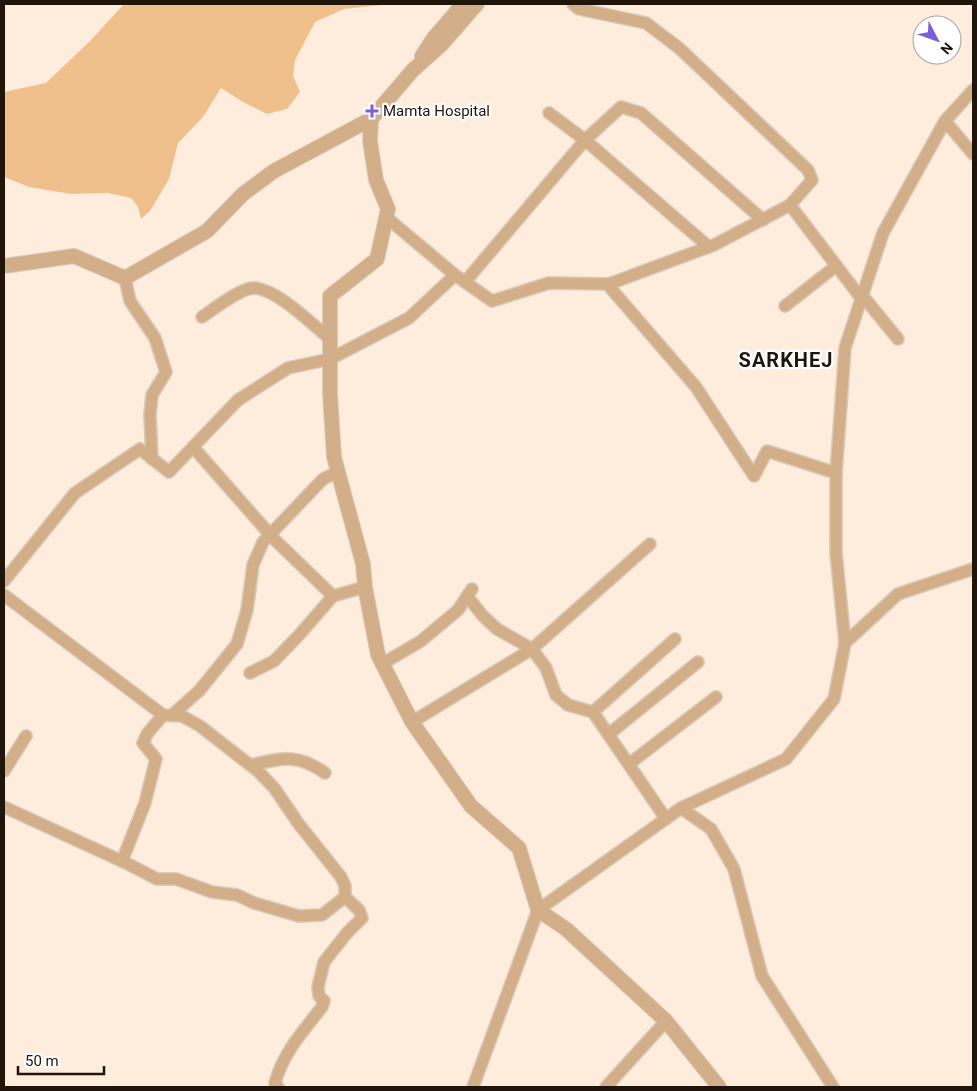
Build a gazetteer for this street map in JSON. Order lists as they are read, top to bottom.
{
  "districts": ["SARKHEJ"],
  "places": {
    "health": ["Mamta Hospital"]
  },
  "scale_bar": "50 m",
  "north": "bottom right"
}
